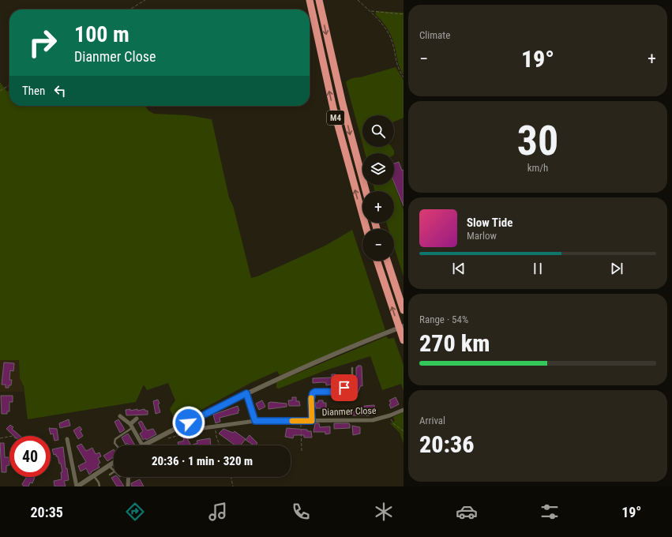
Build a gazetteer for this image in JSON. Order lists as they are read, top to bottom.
{
  "streets": {
    "highway": ["M4"],
    "street": ["Dianmer Close"]
  },
  "page": {
    "tile": [
      "Climate",
      ["30", "km/h"],
      ["Range · 54%", "270 km"],
      ["Arrival", "20:36"]
    ],
    "turn": ["100 m", "Dianmer Close"],
    "heat": ["−", "19°", "+"],
    "then": "Then",
    "map_buttons": ["+", "−"],
    "song": ["Slow Tide", "Marlow"],
    "limit": "40",
    "trip": "20:36 · 1 min · 320 m",
    "tabs": ["20:35", "19°"]
  }
}
